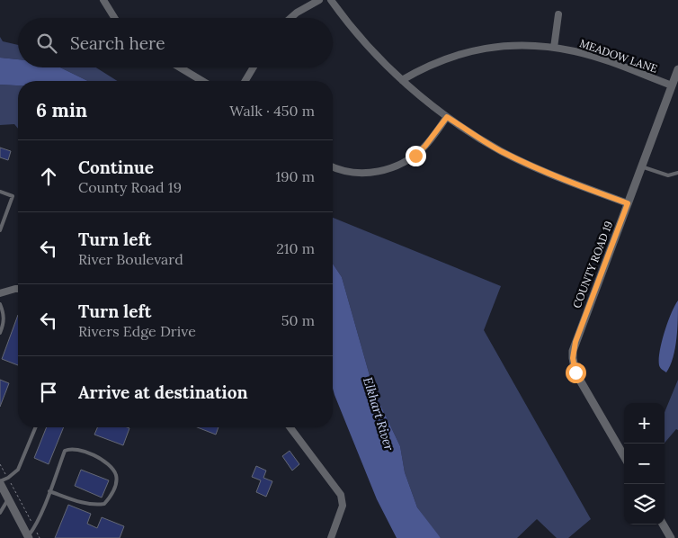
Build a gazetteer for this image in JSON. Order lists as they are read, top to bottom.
{
  "streets": {
    "street": ["MEADOW LANE", "COUNTY ROAD 19"]
  },
  "crossings": [
    ["MEADOW LANE", "COUNTY ROAD 19"]
  ],
  "water": ["Elkhart River"],
  "page": {
    "search": "Search here",
    "heading": ["6 min", "Walk · 450 m"],
    "list": [
      ["Continue", "County Road 19", "190 m"],
      ["Turn left", "River Boulevard", "210 m"],
      ["Turn left", "Rivers Edge Drive", "50 m"],
      "Arrive at destination"
    ],
    "map_buttons": ["+", "−"]
  }
}
